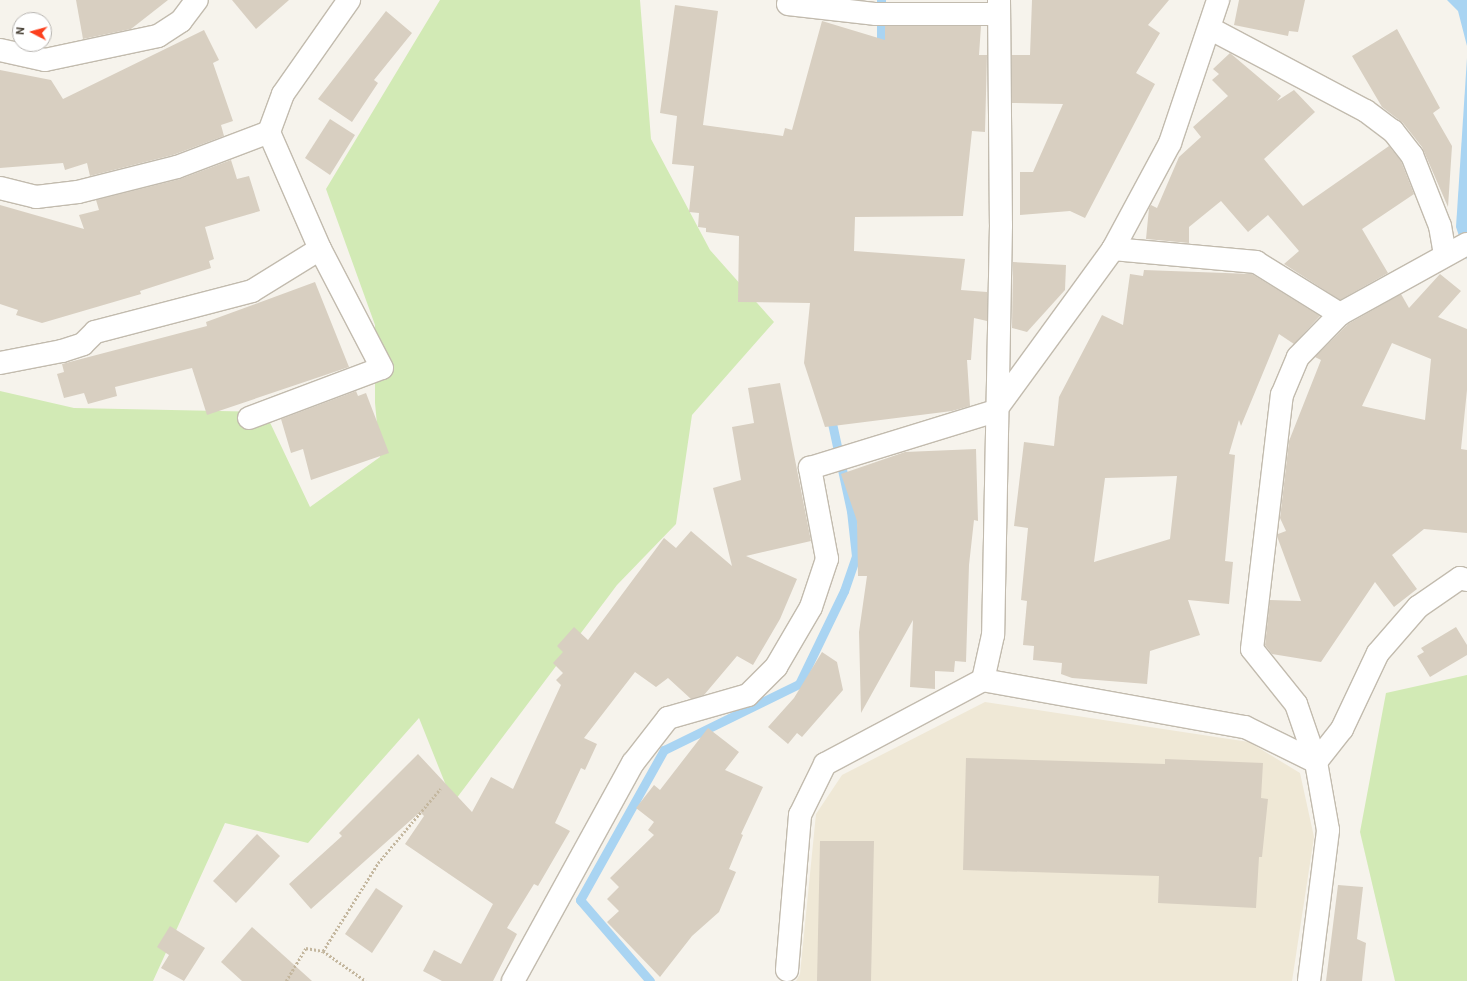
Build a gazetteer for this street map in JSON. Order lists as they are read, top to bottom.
{
  "north": "left"
}
